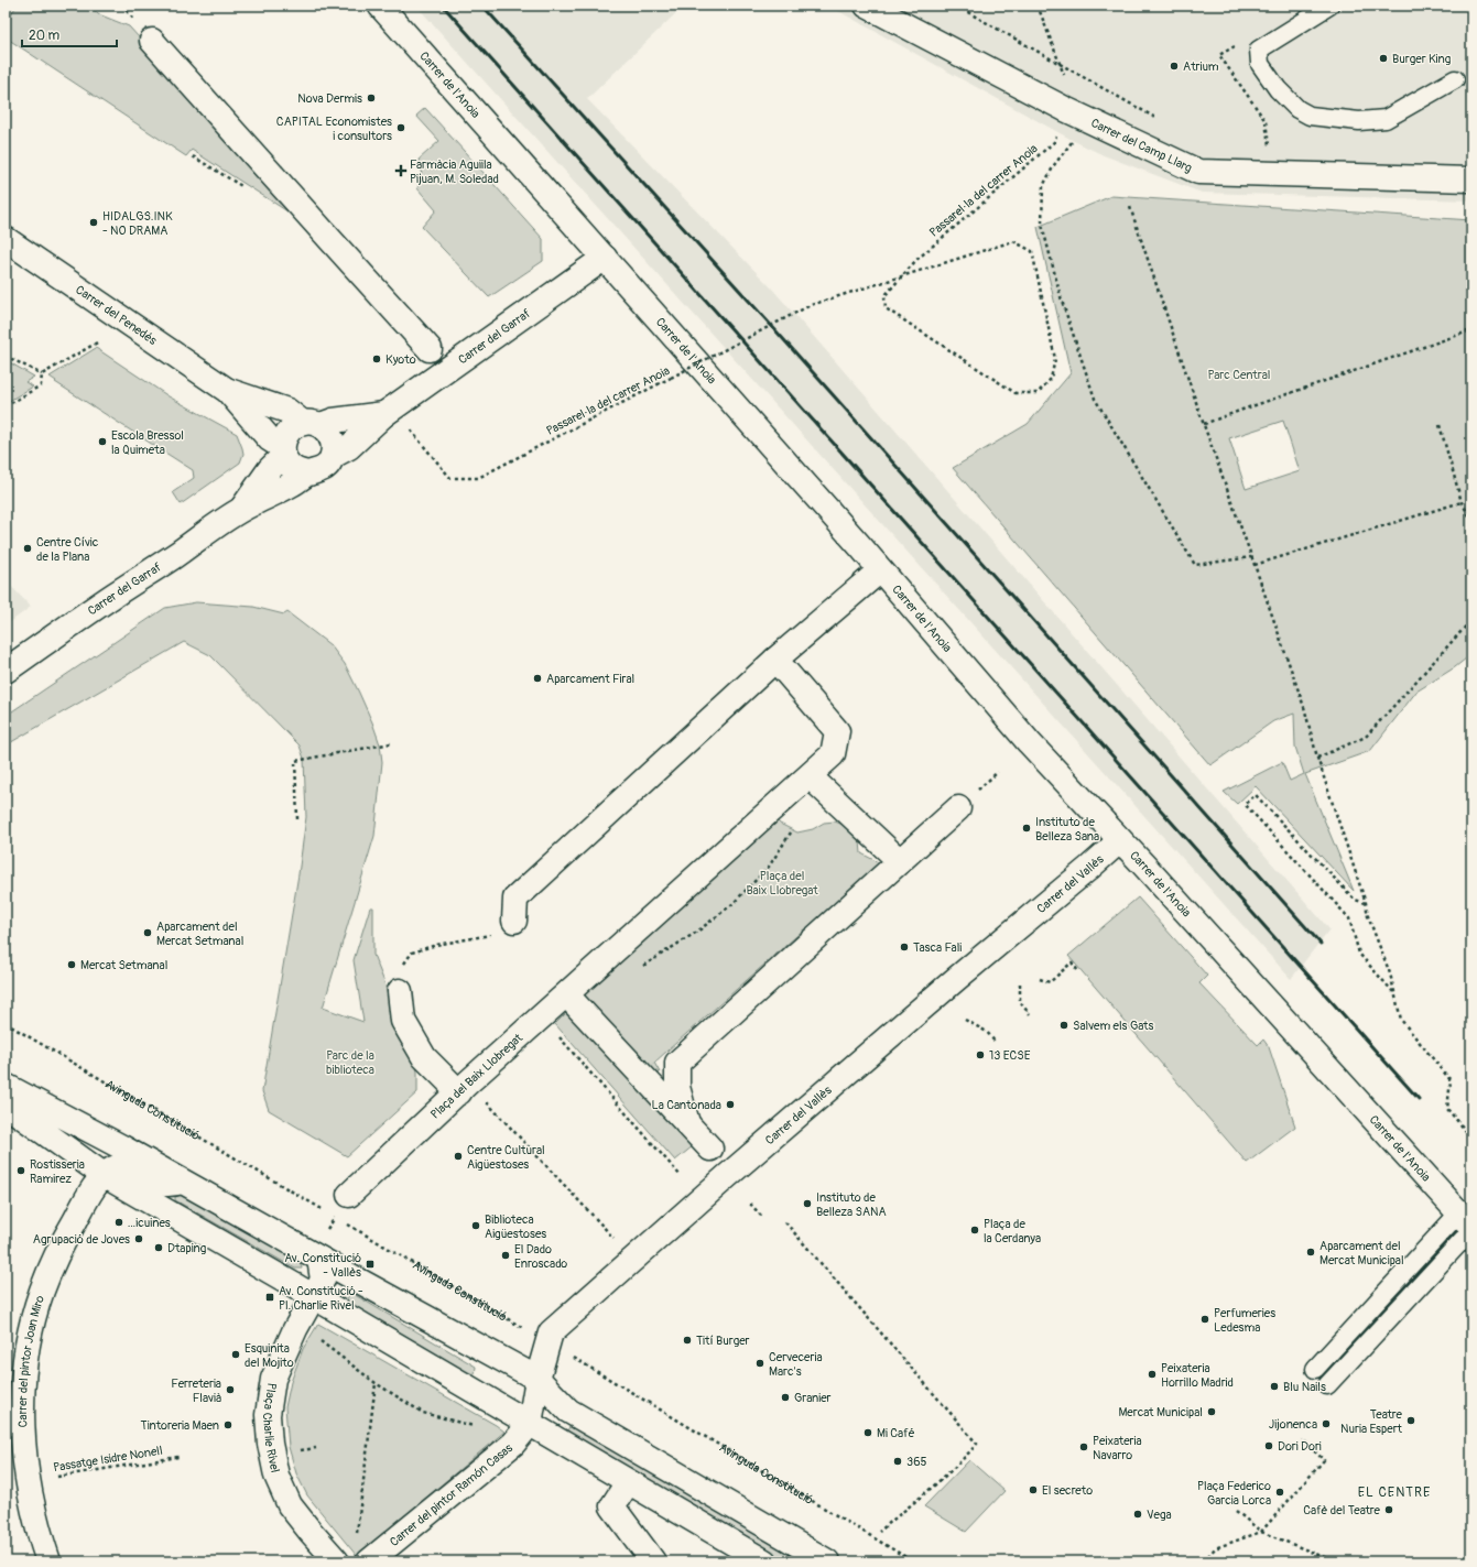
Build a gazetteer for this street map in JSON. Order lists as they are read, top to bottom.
{
  "streets": {
    "street": [
      "Carrer de l'Anoia",
      "Carrer del Camp Llarg",
      "Carrer del Penedés",
      "Carrer del Garraf",
      "Carrer del Vallès",
      "Plaça del Baix Llobregat",
      "Carrer del pintor Joan Miro",
      "Plaça Charlie Rivel",
      "Carrer del pintor Ramón Casas"
    ],
    "path": ["Passarel·la del carrer Anoia", "Avinguda Constitució", "Passatge Isidre Nonell"]
  },
  "crossings": [
    ["Carrer de l'Anoia", "Carrer del Garraf"],
    ["Carrer de l'Anoia", "Carrer del Vallès"],
    ["Carrer del Camp Llarg", "Passarel·la del carrer Anoia"],
    ["Carrer del Penedés", "Carrer del Garraf"],
    ["Carrer del Vallès", "Avinguda Constitució"],
    ["Carrer del Vallès", "Carrer del pintor Ramón Casas"]
  ],
  "districts": ["EL CENTRE"],
  "parks": ["Parc Central", "Plaça del Baix Llobregat", "Parc de la biblioteca"],
  "places": {
    "other": [
      "Burger King",
      "Atrium",
      "Nova Dermis",
      "CAPITAL Economistes i consultors",
      "HIDALGS.INK - NO DRAMA",
      "Kyoto",
      "Escola Bressol la Quimeta",
      "Centre Cívic de la Plana",
      "Aparcament Firal",
      "Instituto de Belleza Sana",
      "Aparcament del Mercat Setmanal",
      "Tasca Fali",
      "Mercat Setmanal",
      "Salvem els Gats",
      "13 ECSE",
      "La Cantonada",
      "Centre Cultural Aigüestoses",
      "Rostisseria Ramirez",
      "Instituto de Belleza SANA",
      "...icuines",
      "Biblioteca Aigüestoses",
      "Plaça de la Cerdanya",
      "Agrupació de Joves",
      "Dtaping",
      "Aparcament del Mercat Municipal",
      "El Dado Enroscado",
      "Perfumeries Ledesma",
      "Tití Burger",
      "Esquinita del Mojito",
      "Cerveceria Marc's",
      "Peixateria Horrillo Madrid",
      "Blu Nails",
      "Ferreteria Flavià",
      "Granier",
      "Mercat Municipal",
      "Teatre Nuria Espert",
      "Jijonenca",
      "Tintoreria Maen",
      "Mi Café",
      "Dori Dori",
      "Peixateria Navarro",
      "365",
      "El secreto",
      "Plaça Federico Garcia Lorca",
      "Cafè del Teatre",
      "Vega"
    ],
    "health": ["Farmàcia Aguiila Pijuan, M. Soledad"],
    "transit": ["Av. Constitució - Vallès", "Av. Constitució - Pl. Charlie Rivel"]
  },
  "scale_bar": "20 m"
}
